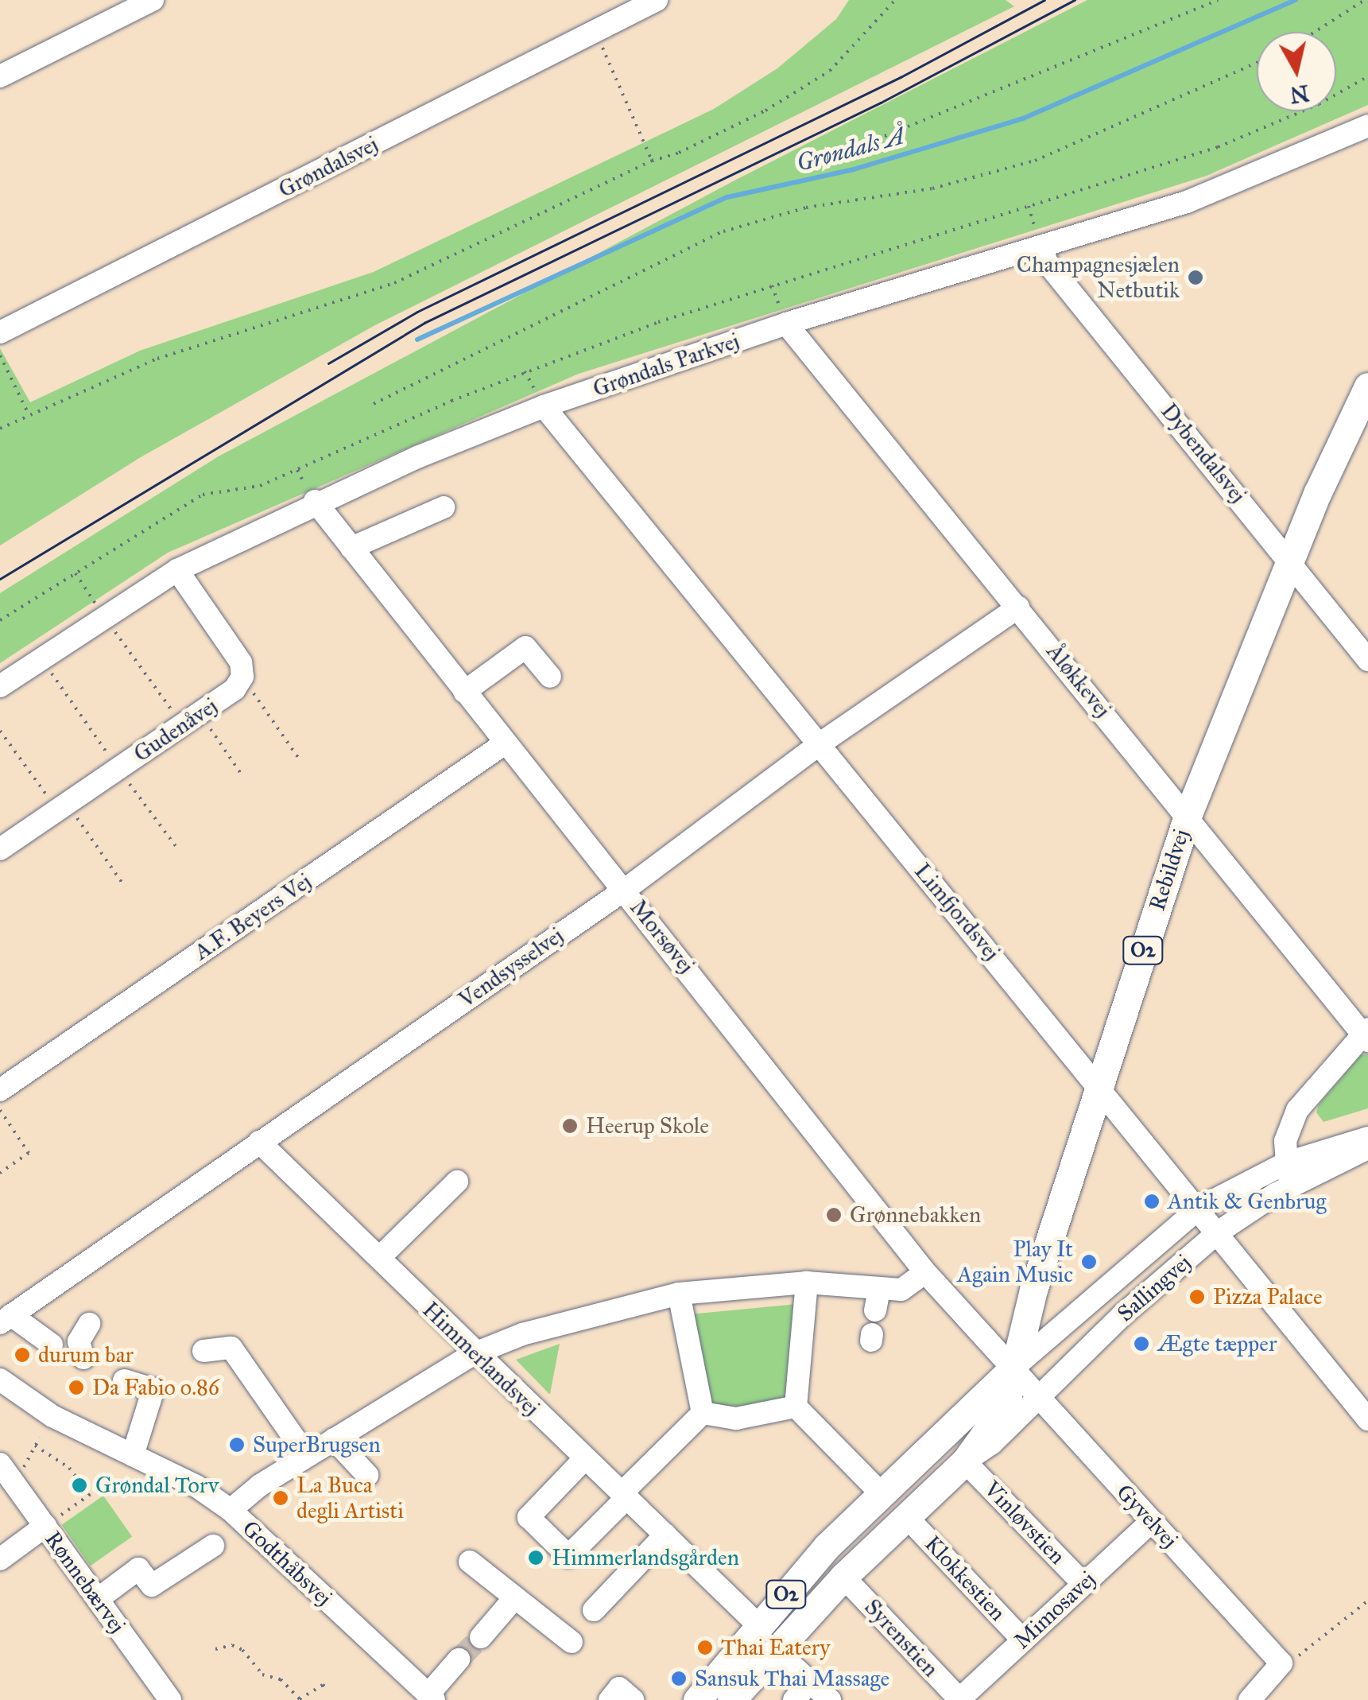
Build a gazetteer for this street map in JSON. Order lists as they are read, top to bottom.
{
  "streets": {
    "main road": ["Rebildvej", "O2", "Sallingvej"],
    "street": [
      "Grøndalsvej",
      "Grøndals Parkvej",
      "Dybendalsvej",
      "Åløkkevej",
      "Gudenåvej",
      "Limfjordsvej",
      "A.F. Beyers Vej",
      "Morsøvej",
      "Vendsysselvej",
      "Himmerlandsvej",
      "Gyvelvej",
      "Vinløvstien",
      "Godthåbsvej",
      "Klokkestien",
      "Rønnebærvej",
      "Mimosavej",
      "Syrenstien"
    ]
  },
  "crossings": [
    ["Grøndals Parkvej", "Dybendalsvej"],
    ["Grøndals Parkvej", "Åløkkevej"],
    ["Grøndals Parkvej", "Limfjordsvej"],
    ["Grøndals Parkvej", "Morsøvej"],
    ["Dybendalsvej", "Rebildvej"],
    ["Åløkkevej", "Rebildvej"],
    ["Åløkkevej", "Vendsysselvej"],
    ["Rebildvej", "Limfjordsvej"],
    ["Rebildvej", "Morsøvej"],
    ["Rebildvej", "Sallingvej"],
    ["Rebildvej", "Gyvelvej"],
    ["Limfjordsvej", "Vendsysselvej"],
    ["Limfjordsvej", "Sallingvej"],
    ["A.F. Beyers Vej", "Morsøvej"],
    ["Morsøvej", "Vendsysselvej"],
    ["Morsøvej", "Sallingvej"],
    ["Morsøvej", "Gyvelvej"],
    ["Vendsysselvej", "Himmerlandsvej"],
    ["Sallingvej", "Himmerlandsvej"],
    ["Sallingvej", "Gyvelvej"],
    ["Sallingvej", "Vinløvstien"],
    ["Sallingvej", "Klokkestien"],
    ["Sallingvej", "Syrenstien"],
    ["Gyvelvej", "Mimosavej"],
    ["Vinløvstien", "Mimosavej"],
    ["Klokkestien", "Mimosavej"],
    ["Mimosavej", "Syrenstien"]
  ],
  "water": ["Grøndals Å"],
  "places": [
    "Champagnesjælen Netbutik",
    "Heerup Skole",
    "Antik & Genbrug",
    "Grønnebakken",
    "Play It Again Music",
    "Pizza Palace",
    "Ægte tæpper",
    "durum bar",
    "Da Fabio o.86",
    "SuperBrugsen",
    "Grøndal Torv",
    "La Buca degli Artisti",
    "Himmerlandsgården",
    "Thai Eatery",
    "Sansuk Thai Massage"
  ],
  "north": "bottom"
}
